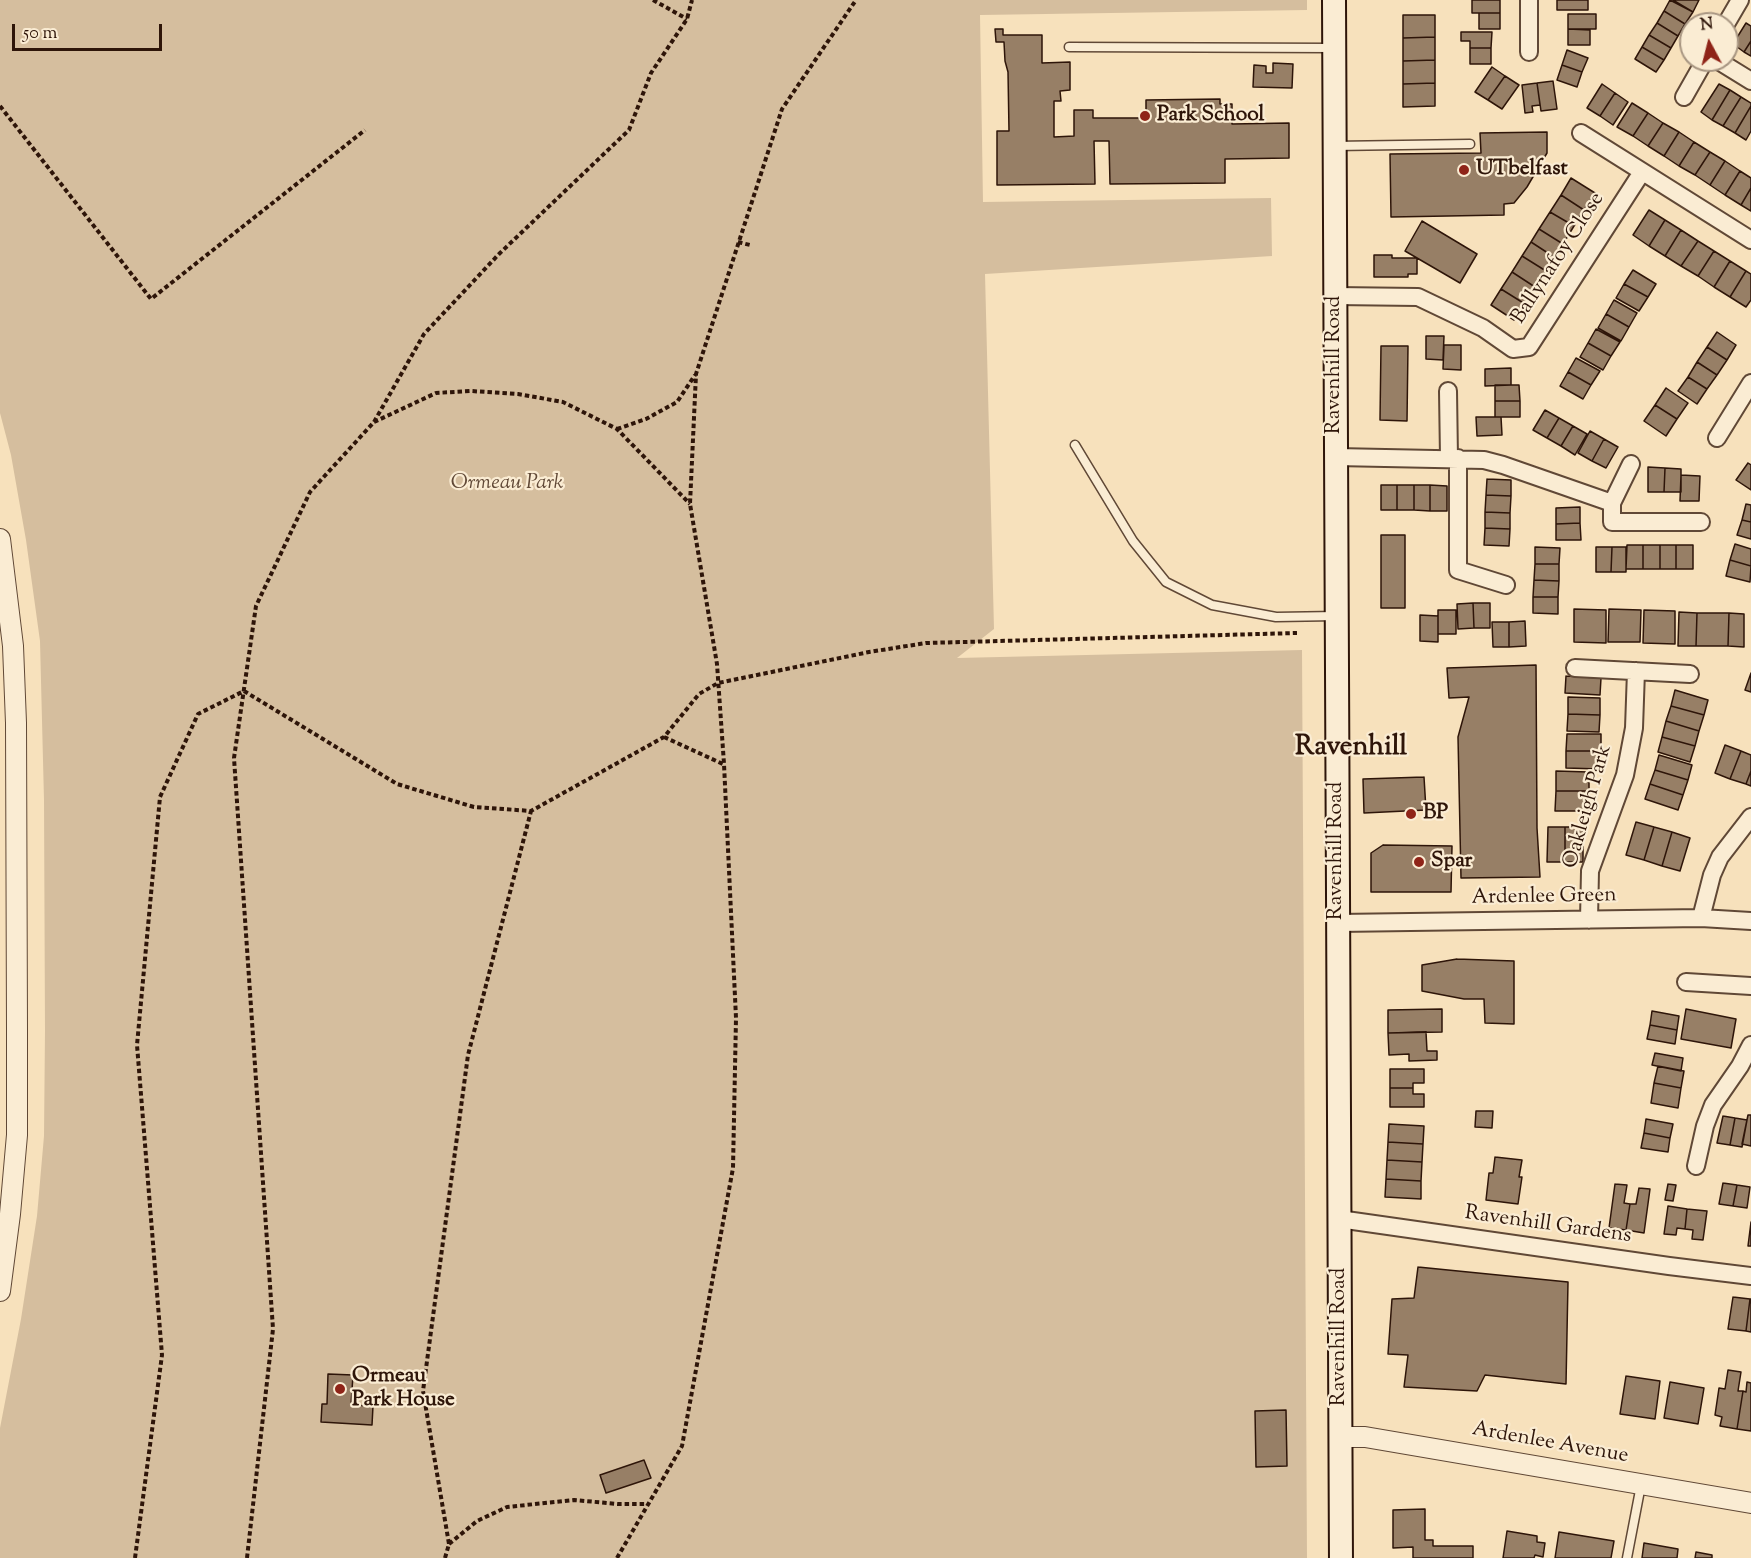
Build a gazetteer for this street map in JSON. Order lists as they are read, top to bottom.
{
  "streets": {
    "main road": ["Ravenhill Road"],
    "street": [
      "Ballynafoy Close",
      "Oakleigh Park",
      "Ardenlee Green",
      "Ravenhill Gardens",
      "Ardenlee Avenue"
    ]
  },
  "crossings": [
    ["Ballynafoy Close", "Ravenhill Road"],
    ["Ravenhill Road", "Ardenlee Green"],
    ["Ravenhill Road", "Ravenhill Gardens"],
    ["Ravenhill Road", "Ardenlee Avenue"],
    ["Oakleigh Park", "Ardenlee Green"]
  ],
  "districts": ["Ravenhill"],
  "parks": ["Ormeau Park"],
  "places": [
    "Park School",
    "UTbelfast",
    "BP",
    "Spar",
    "Ormeau Park House"
  ],
  "scale_bar": "50 m",
  "north": "top"
}
